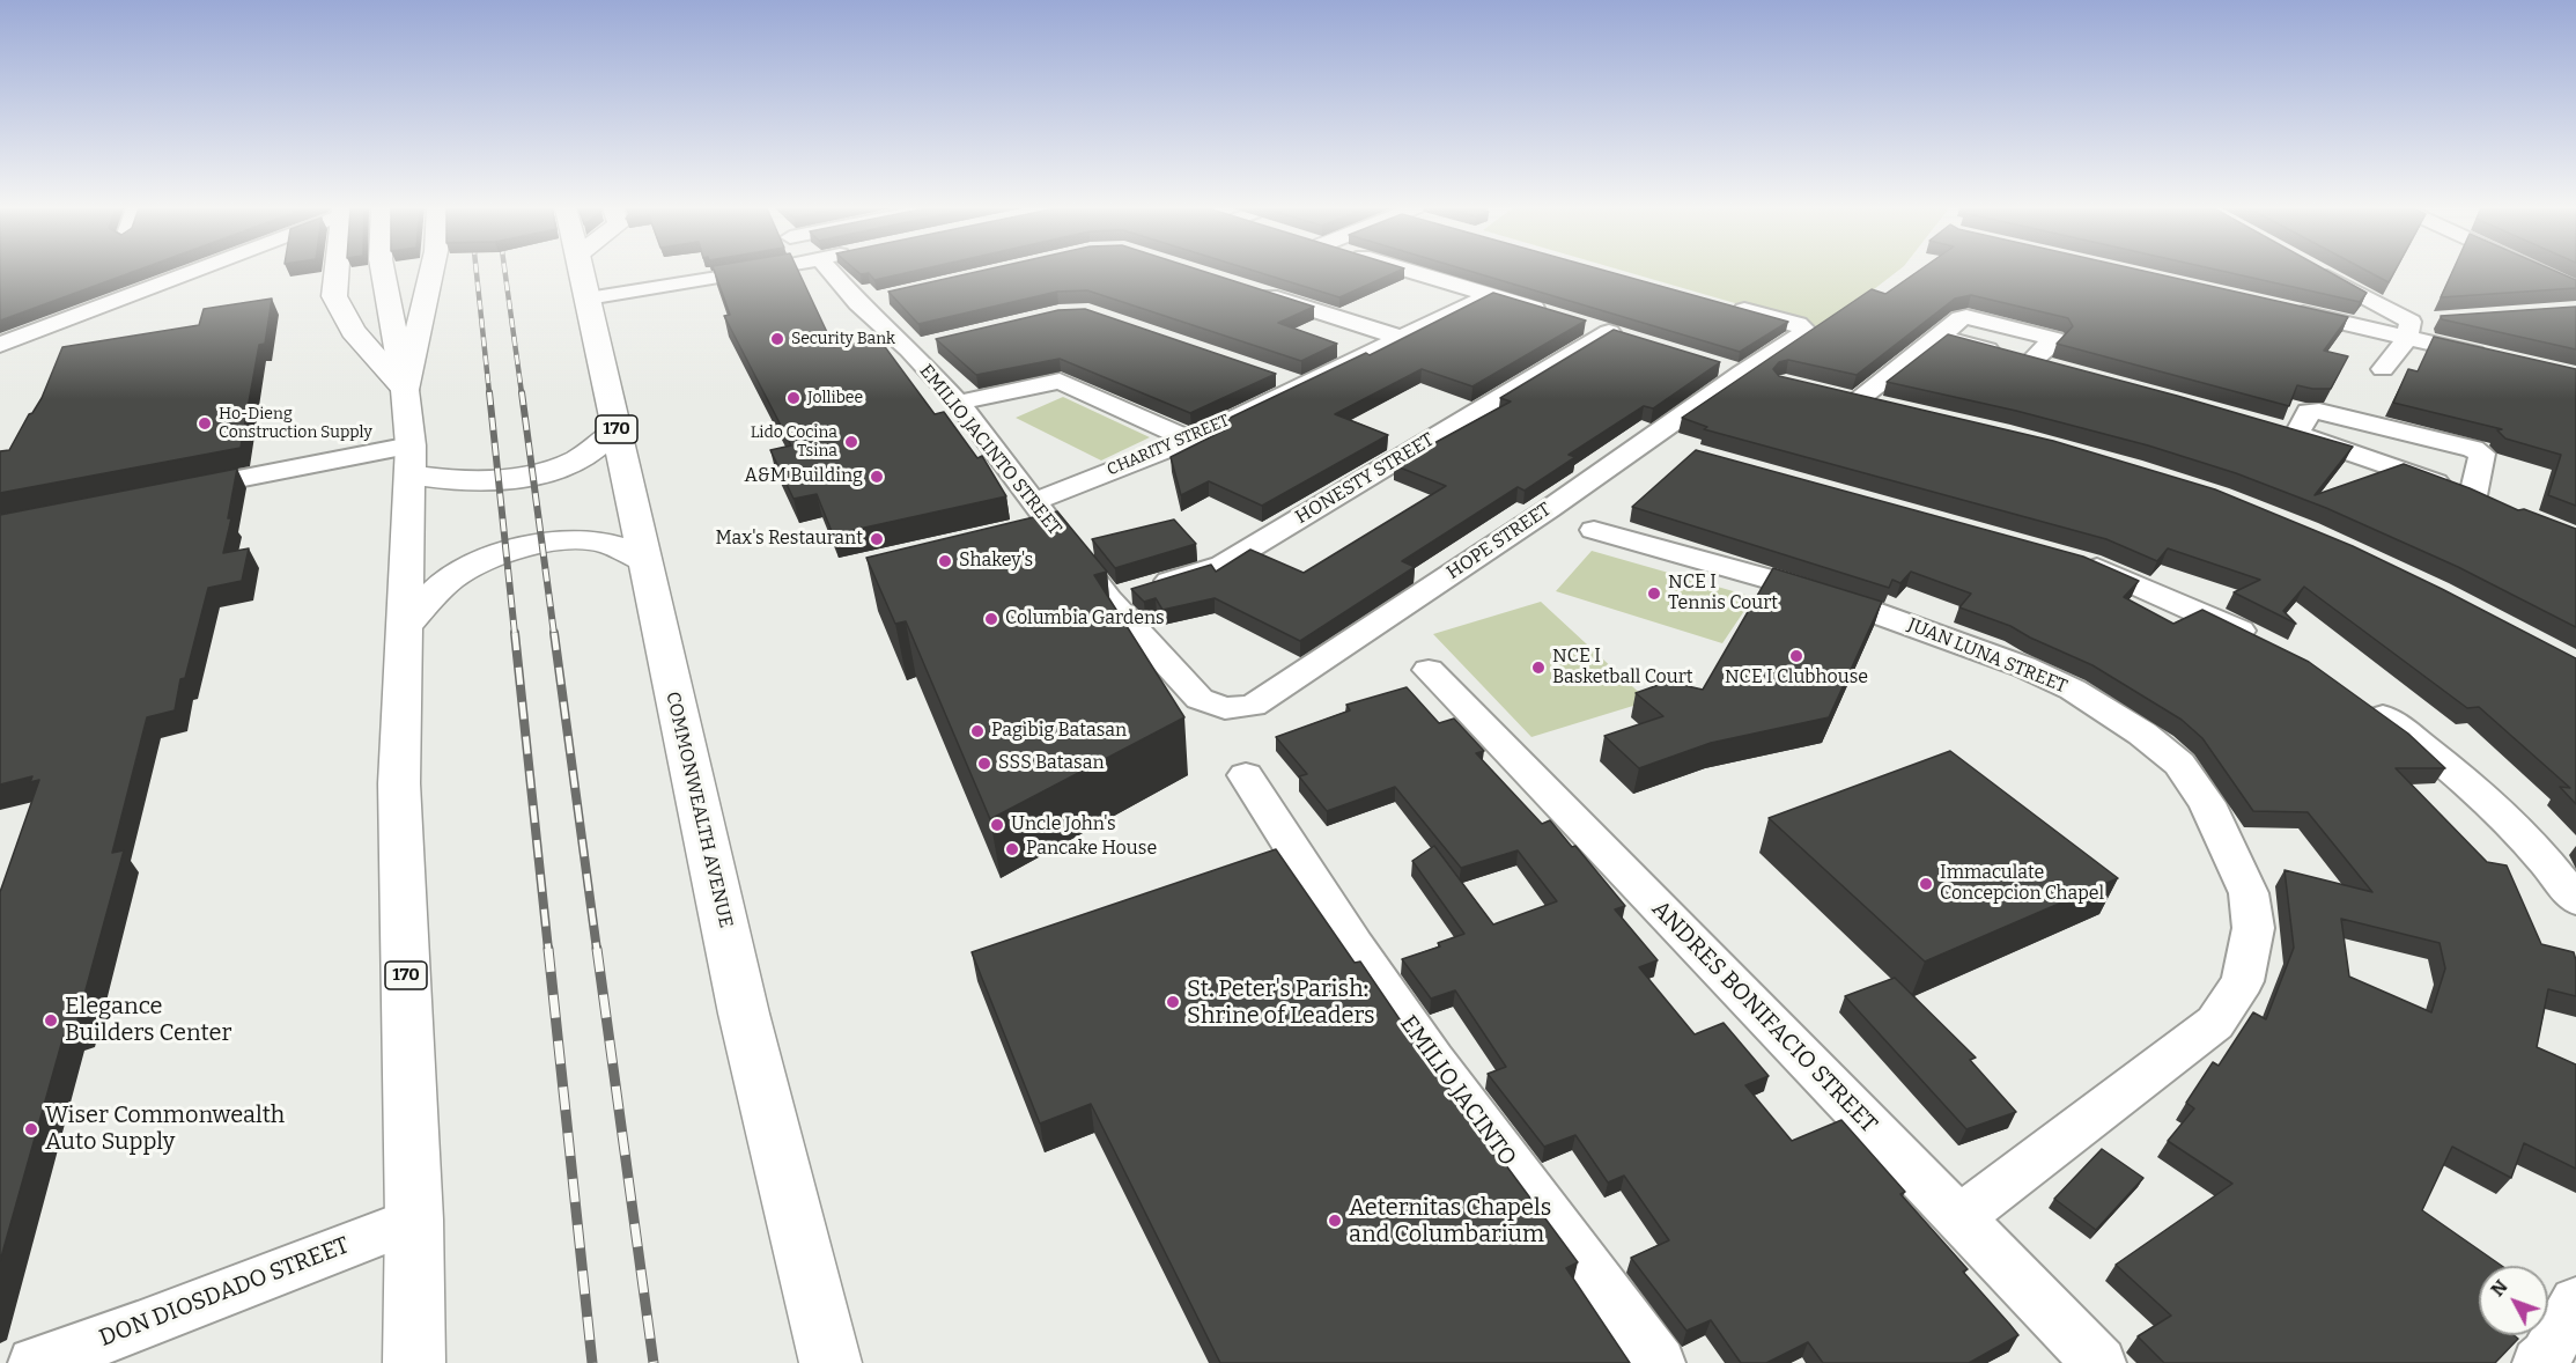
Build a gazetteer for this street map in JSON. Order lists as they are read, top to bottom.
{
  "streets": {
    "main road": ["170", "COMMONWEALTH AVENUE"],
    "street": [
      "CHARITY STREET",
      "EMILIO JACINTO STREET",
      "HONESTY STREET",
      "HOPE STREET",
      "JUAN LUNA STREET",
      "ANDRES BONIFACIO STREET",
      "EMILIO JACINTO",
      "DON DIOSDADO STREET"
    ]
  },
  "crossings": [
    ["170", "DON DIOSDADO STREET"],
    ["CHARITY STREET", "EMILIO JACINTO STREET"],
    ["EMILIO JACINTO STREET", "HONESTY STREET"],
    ["EMILIO JACINTO STREET", "HOPE STREET"],
    ["JUAN LUNA STREET", "ANDRES BONIFACIO STREET"]
  ],
  "places": [
    "Security Bank",
    "Jollibee",
    "Ho-Dieng Construction Supply",
    "Lido Cocina Tsina",
    "A&M Building",
    "Max's Restaurant",
    "Shakey's",
    "NCE I Tennis Court",
    "Columbia Gardens",
    "NCE I Clubhouse",
    "NCE I Basketball Court",
    "Pagibig Batasan",
    "SSS Batasan",
    "Uncle John's",
    "Pancake House",
    "Immaculate Concepcion Chapel",
    "St. Peter's Parish: Shrine of Leaders",
    "Elegance Builders Center",
    "Wiser Commonwealth Auto Supply",
    "Aeternitas Chapels and Columbarium"
  ],
  "north": "top left"
}
